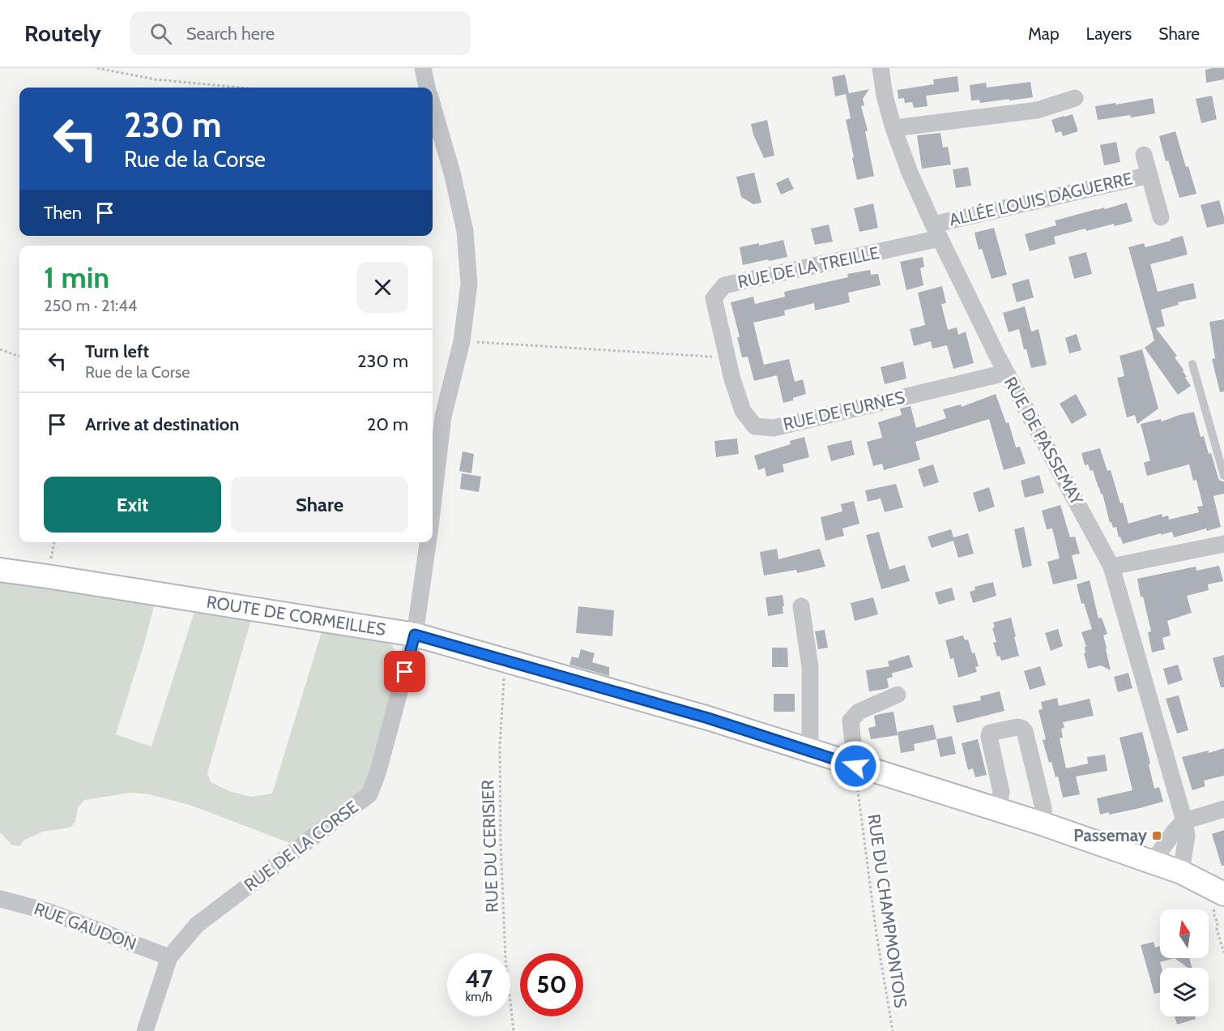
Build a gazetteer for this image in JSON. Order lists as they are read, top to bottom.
{
  "streets": {
    "main road": ["ROUTE DE CORMEILLES"],
    "street": [
      "ALLÉE LOUIS DAGUERRE",
      "RUE DE LA TREILLE",
      "RUE DE FURNES",
      "RUE DE PASSEMAY",
      "RUE DE LA CORSE",
      "RUE GAUDON"
    ],
    "path": ["RUE DU CERISIER", "RUE DU CHAMPMONTOIS"]
  },
  "crossings": [
    ["ALLÉE LOUIS DAGUERRE", "RUE DE LA TREILLE"],
    ["ALLÉE LOUIS DAGUERRE", "RUE DE PASSEMAY"],
    ["RUE DE LA TREILLE", "RUE DE FURNES"],
    ["RUE DE LA TREILLE", "RUE DE PASSEMAY"],
    ["RUE DE FURNES", "RUE DE PASSEMAY"],
    ["RUE DE PASSEMAY", "ROUTE DE CORMEILLES"],
    ["ROUTE DE CORMEILLES", "RUE DE LA CORSE"],
    ["ROUTE DE CORMEILLES", "RUE DU CERISIER"],
    ["ROUTE DE CORMEILLES", "RUE DU CHAMPMONTOIS"],
    ["RUE DE LA CORSE", "RUE GAUDON"]
  ],
  "places": {
    "transit": ["Passemay"]
  },
  "north": "top",
  "page": {
    "header": "Routely",
    "search": "Search here",
    "nav": ["Map", "Layers", "Share"],
    "turn": ["230 m", "Rue de la Corse"],
    "then": "Then",
    "heading": ["1 min", "250 m · 21:44"],
    "list": [
      {
        "name": "Turn left",
        "note": "Rue de la Corse",
        "value": "230 m"
      },
      {
        "name": "Arrive at destination",
        "value": "20 m"
      }
    ],
    "buttons": ["Exit", "Share"],
    "speed": "47 km/h",
    "limit": "50"
  }
}
